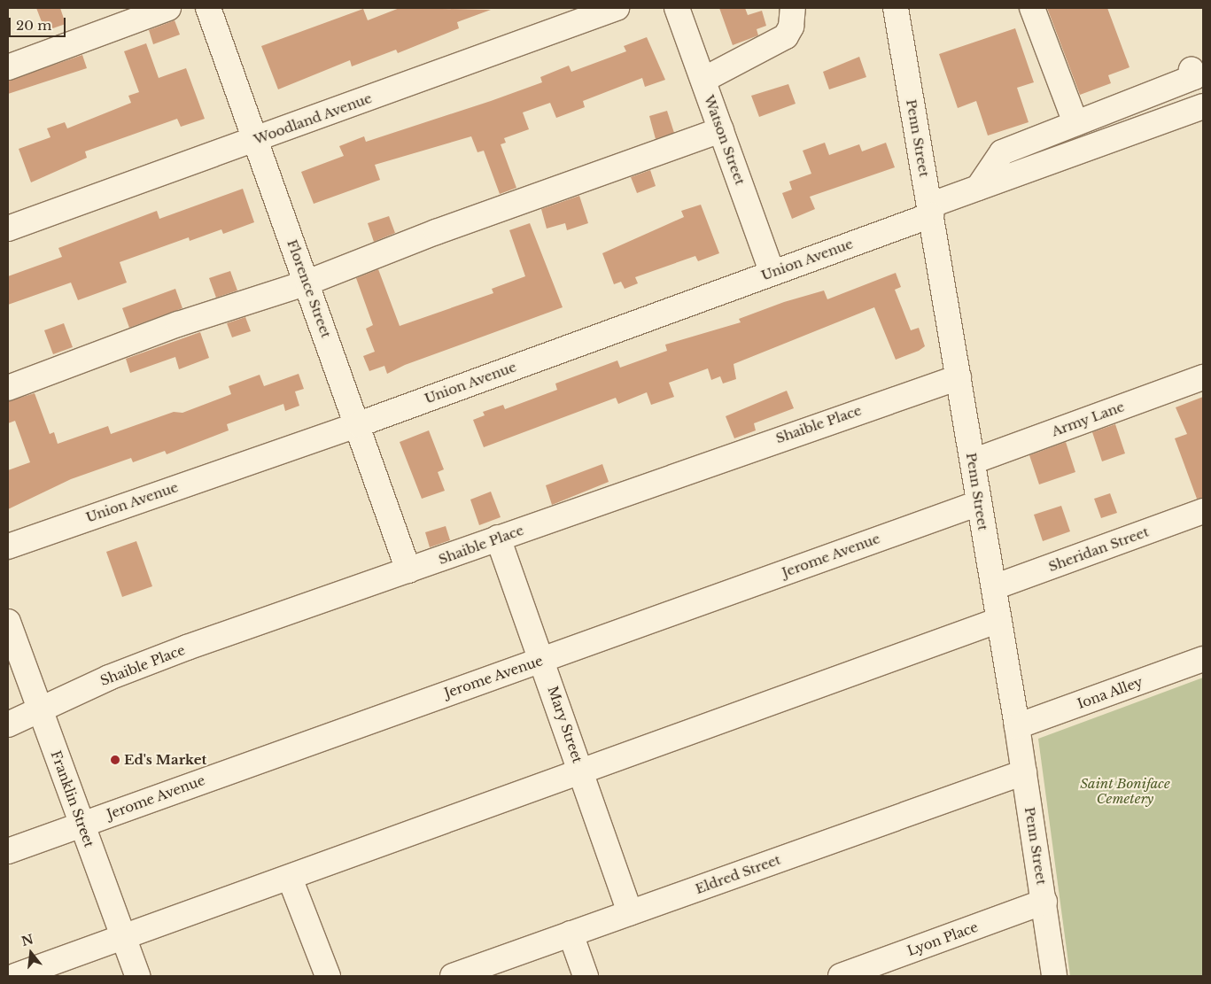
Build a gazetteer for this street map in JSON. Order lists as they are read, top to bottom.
{
  "streets": {
    "street": [
      "Woodland Avenue",
      "Penn Street",
      "Watson Street",
      "Union Avenue",
      "Florence Street",
      "Army Lane",
      "Shaible Place",
      "Sheridan Street",
      "Jerome Avenue",
      "Iona Alley",
      "Mary Street",
      "Franklin Street",
      "Eldred Street",
      "Lyon Place"
    ]
  },
  "crossings": [
    ["Woodland Avenue", "Florence Street"],
    ["Penn Street", "Union Avenue"],
    ["Penn Street", "Army Lane"],
    ["Penn Street", "Shaible Place"],
    ["Penn Street", "Sheridan Street"],
    ["Penn Street", "Jerome Avenue"],
    ["Penn Street", "Iona Alley"],
    ["Penn Street", "Eldred Street"],
    ["Penn Street", "Lyon Place"],
    ["Watson Street", "Union Avenue"],
    ["Union Avenue", "Florence Street"],
    ["Florence Street", "Shaible Place"],
    ["Shaible Place", "Mary Street"],
    ["Shaible Place", "Franklin Street"],
    ["Jerome Avenue", "Mary Street"],
    ["Jerome Avenue", "Franklin Street"],
    ["Mary Street", "Eldred Street"]
  ],
  "parks": ["Saint Boniface Cemetery"],
  "places": ["Ed's Market"],
  "scale_bar": "20 m",
  "north": "top"
}
